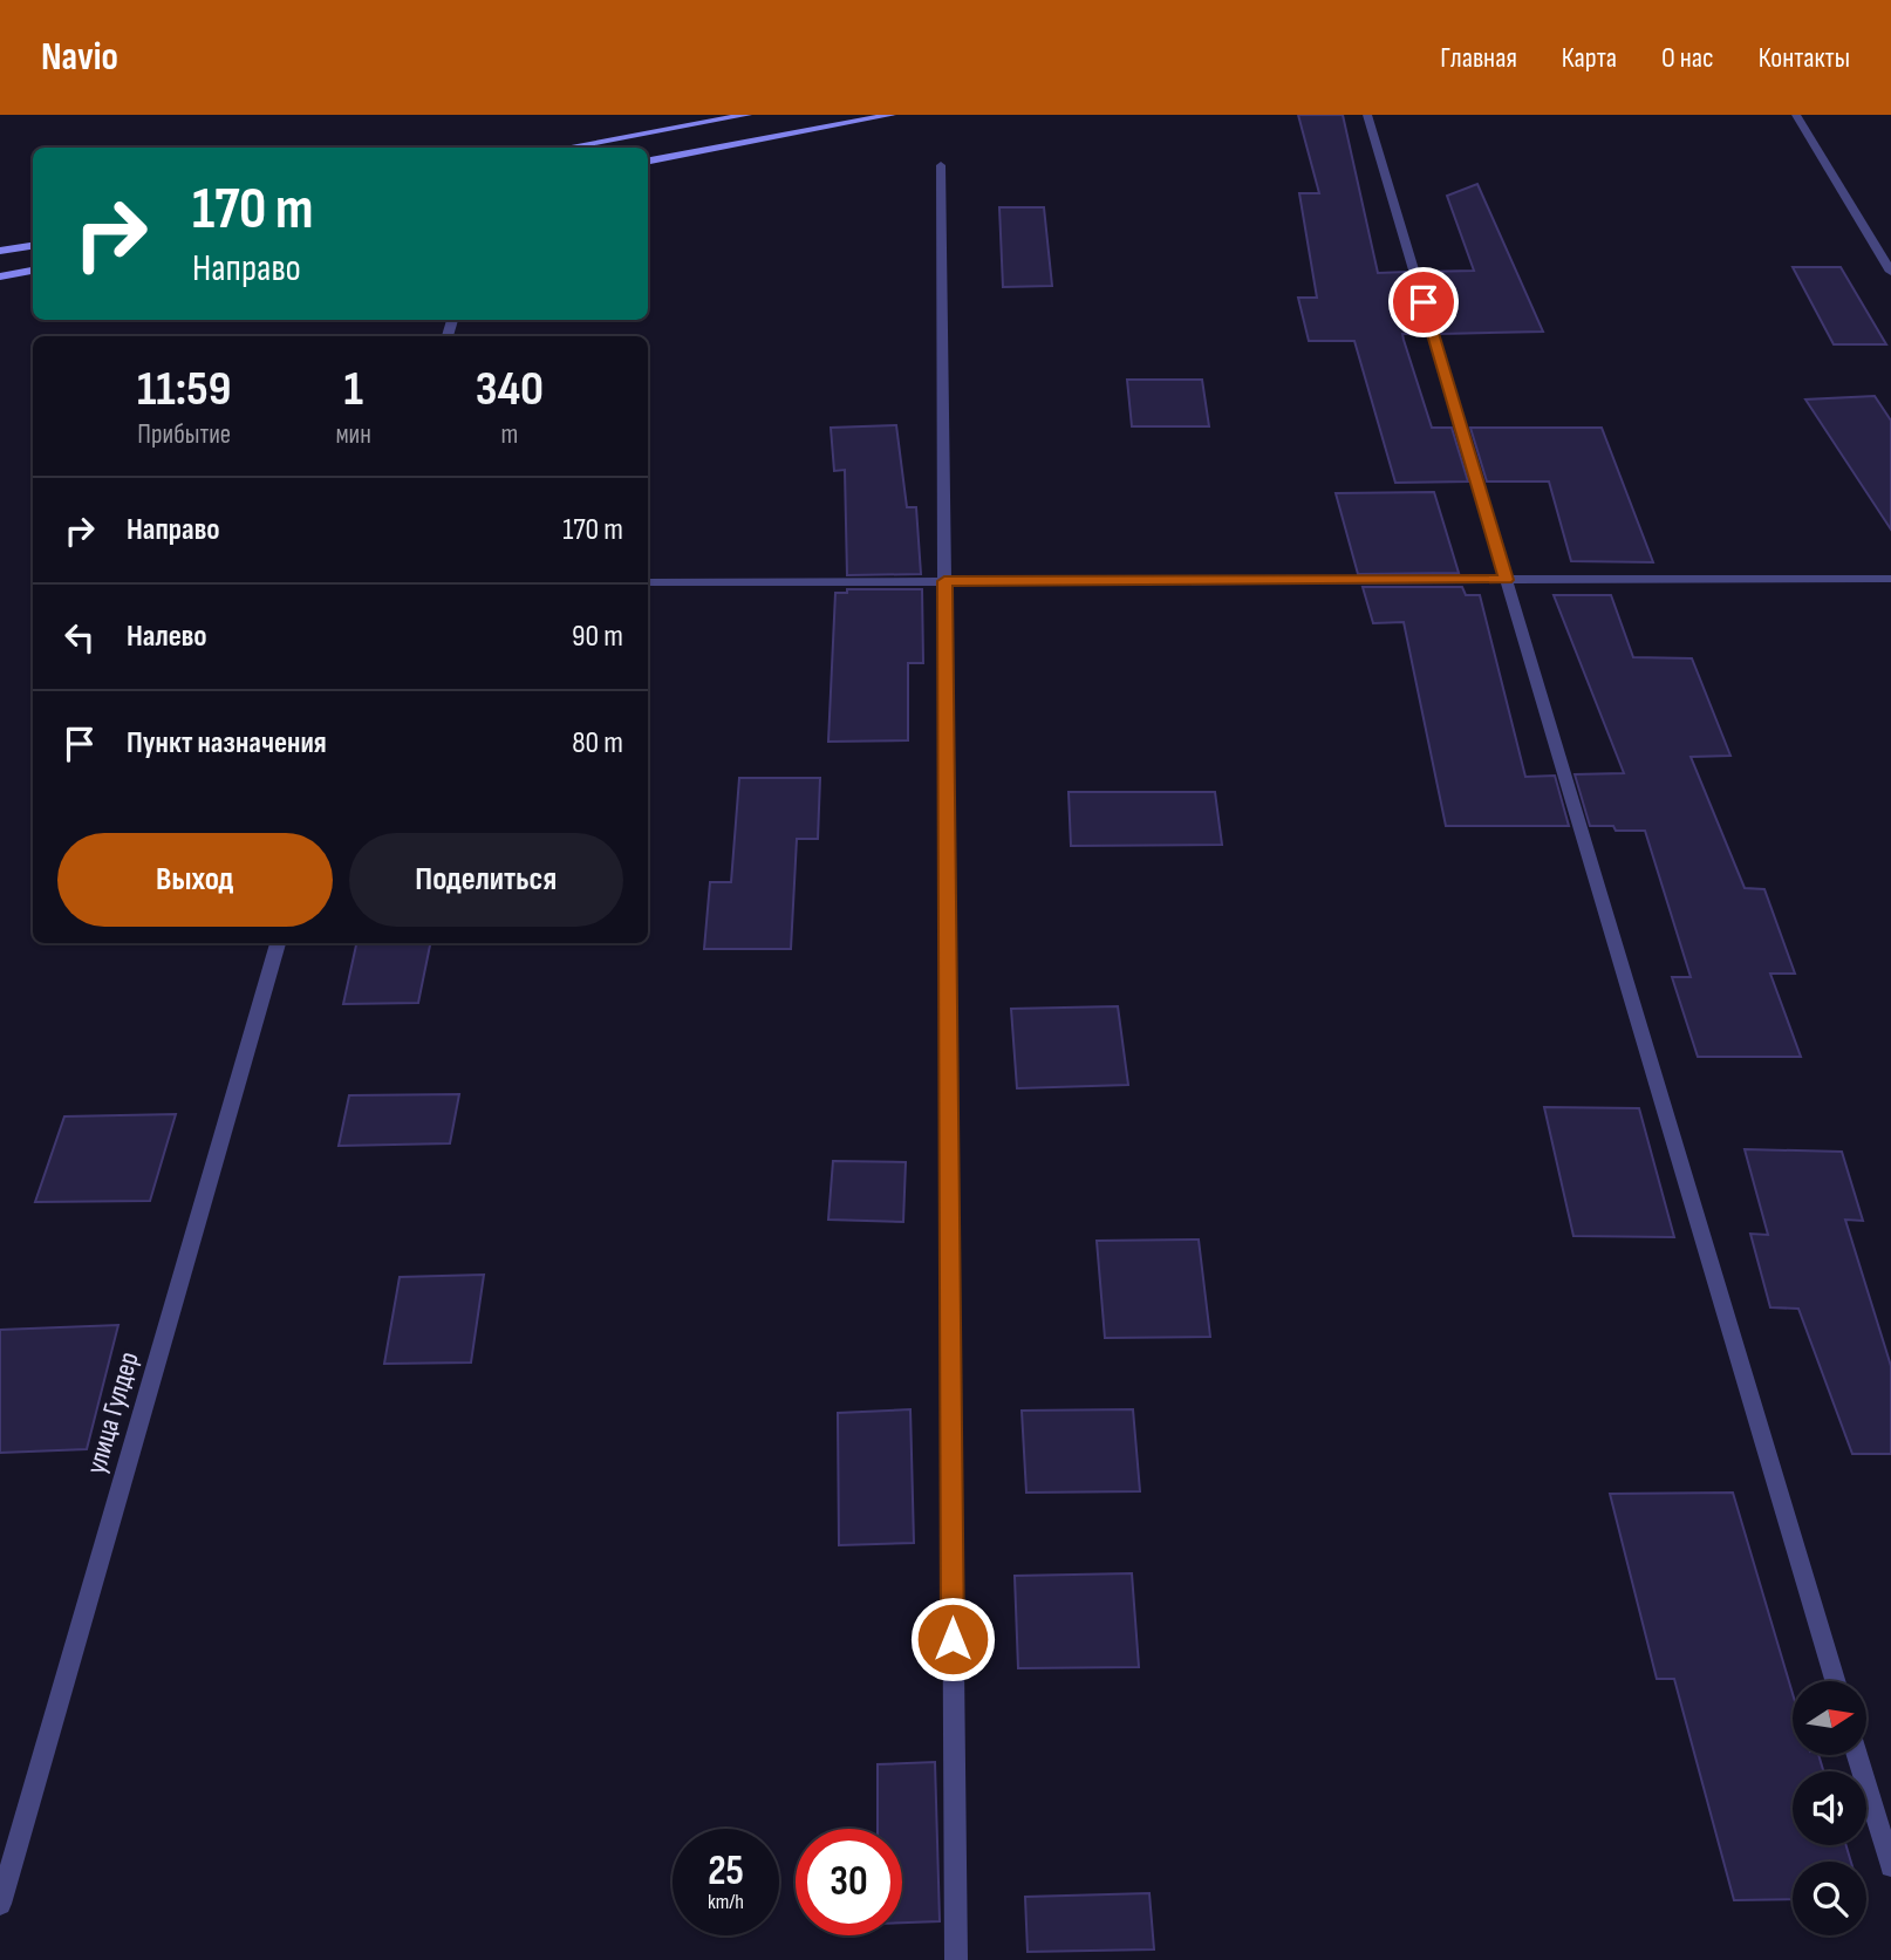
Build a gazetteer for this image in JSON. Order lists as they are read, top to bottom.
{
  "streets": {
    "street": ["улица Гулдер"]
  },
  "north": "right",
  "page": {
    "header": "Navio",
    "nav": [
      "Главная",
      "Карта",
      "О нас",
      "Контакты"
    ],
    "turn": ["170 m", "Направо"],
    "eta": [
      "11:59",
      "Прибытие",
      "1",
      "мин",
      "340",
      "m"
    ],
    "list": [
      {
        "name": "Направо",
        "value": "170 m"
      },
      {
        "name": "Налево",
        "value": "90 m"
      },
      {
        "name": "Пункт назначения",
        "value": "80 m"
      }
    ],
    "buttons": ["Выход", "Поделиться"],
    "speed": "25 km/h",
    "limit": "30"
  }
}
